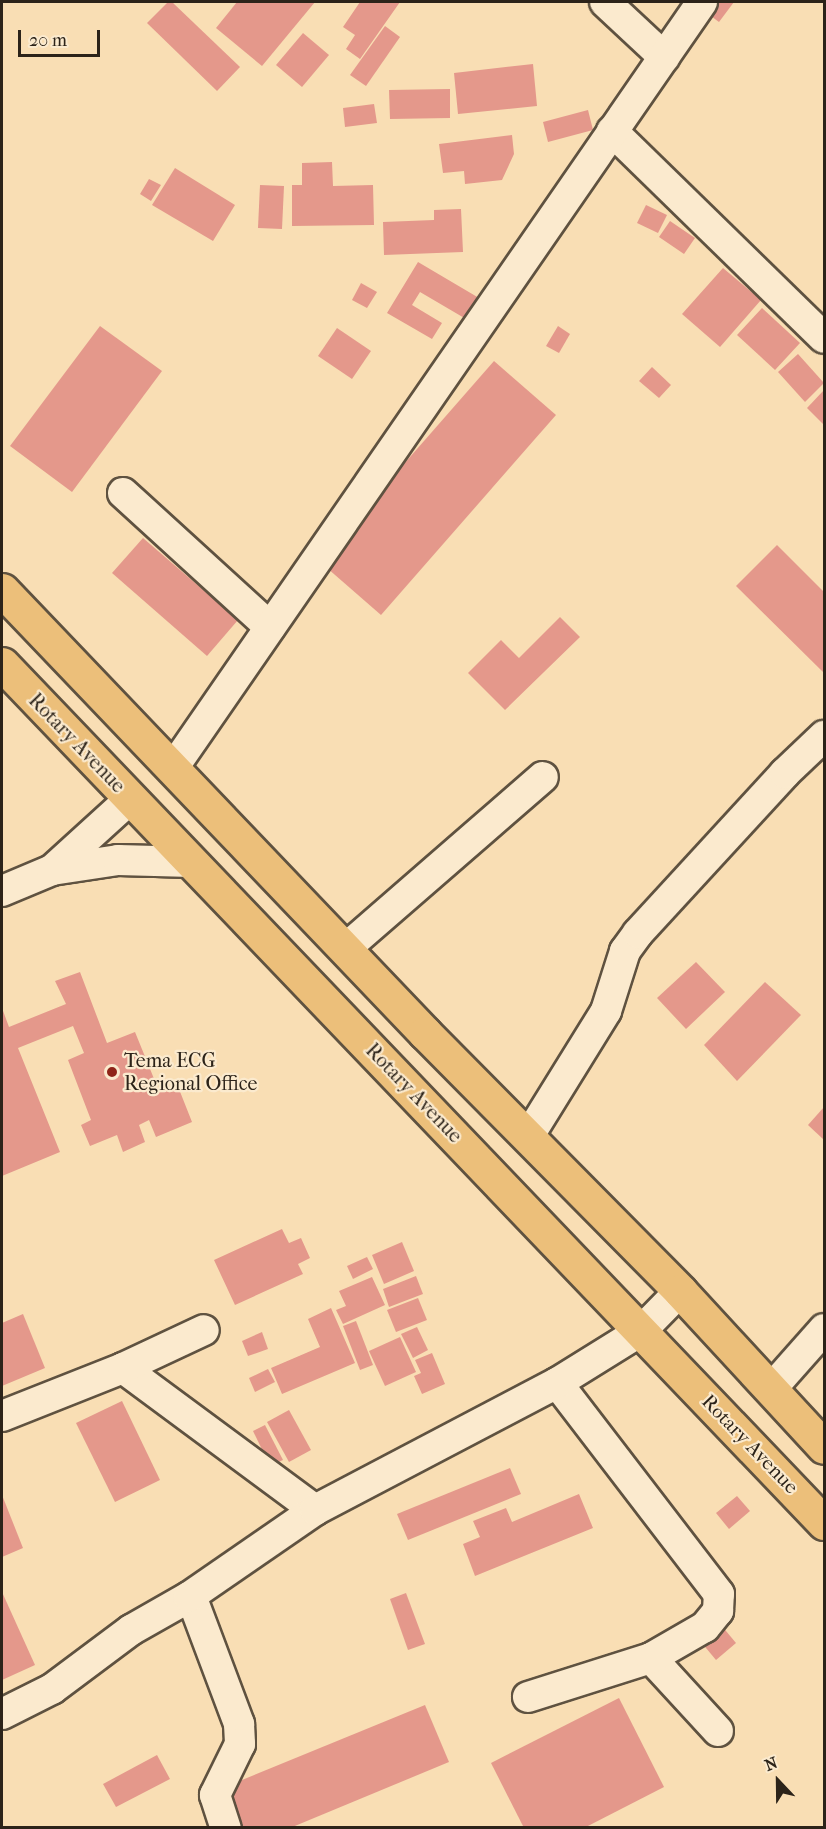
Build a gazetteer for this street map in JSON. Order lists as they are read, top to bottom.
{
  "streets": {
    "main road": ["Rotary Avenue"]
  },
  "places": ["Tema ECG Regional Office"],
  "scale_bar": "20 m",
  "north": "top"
}
